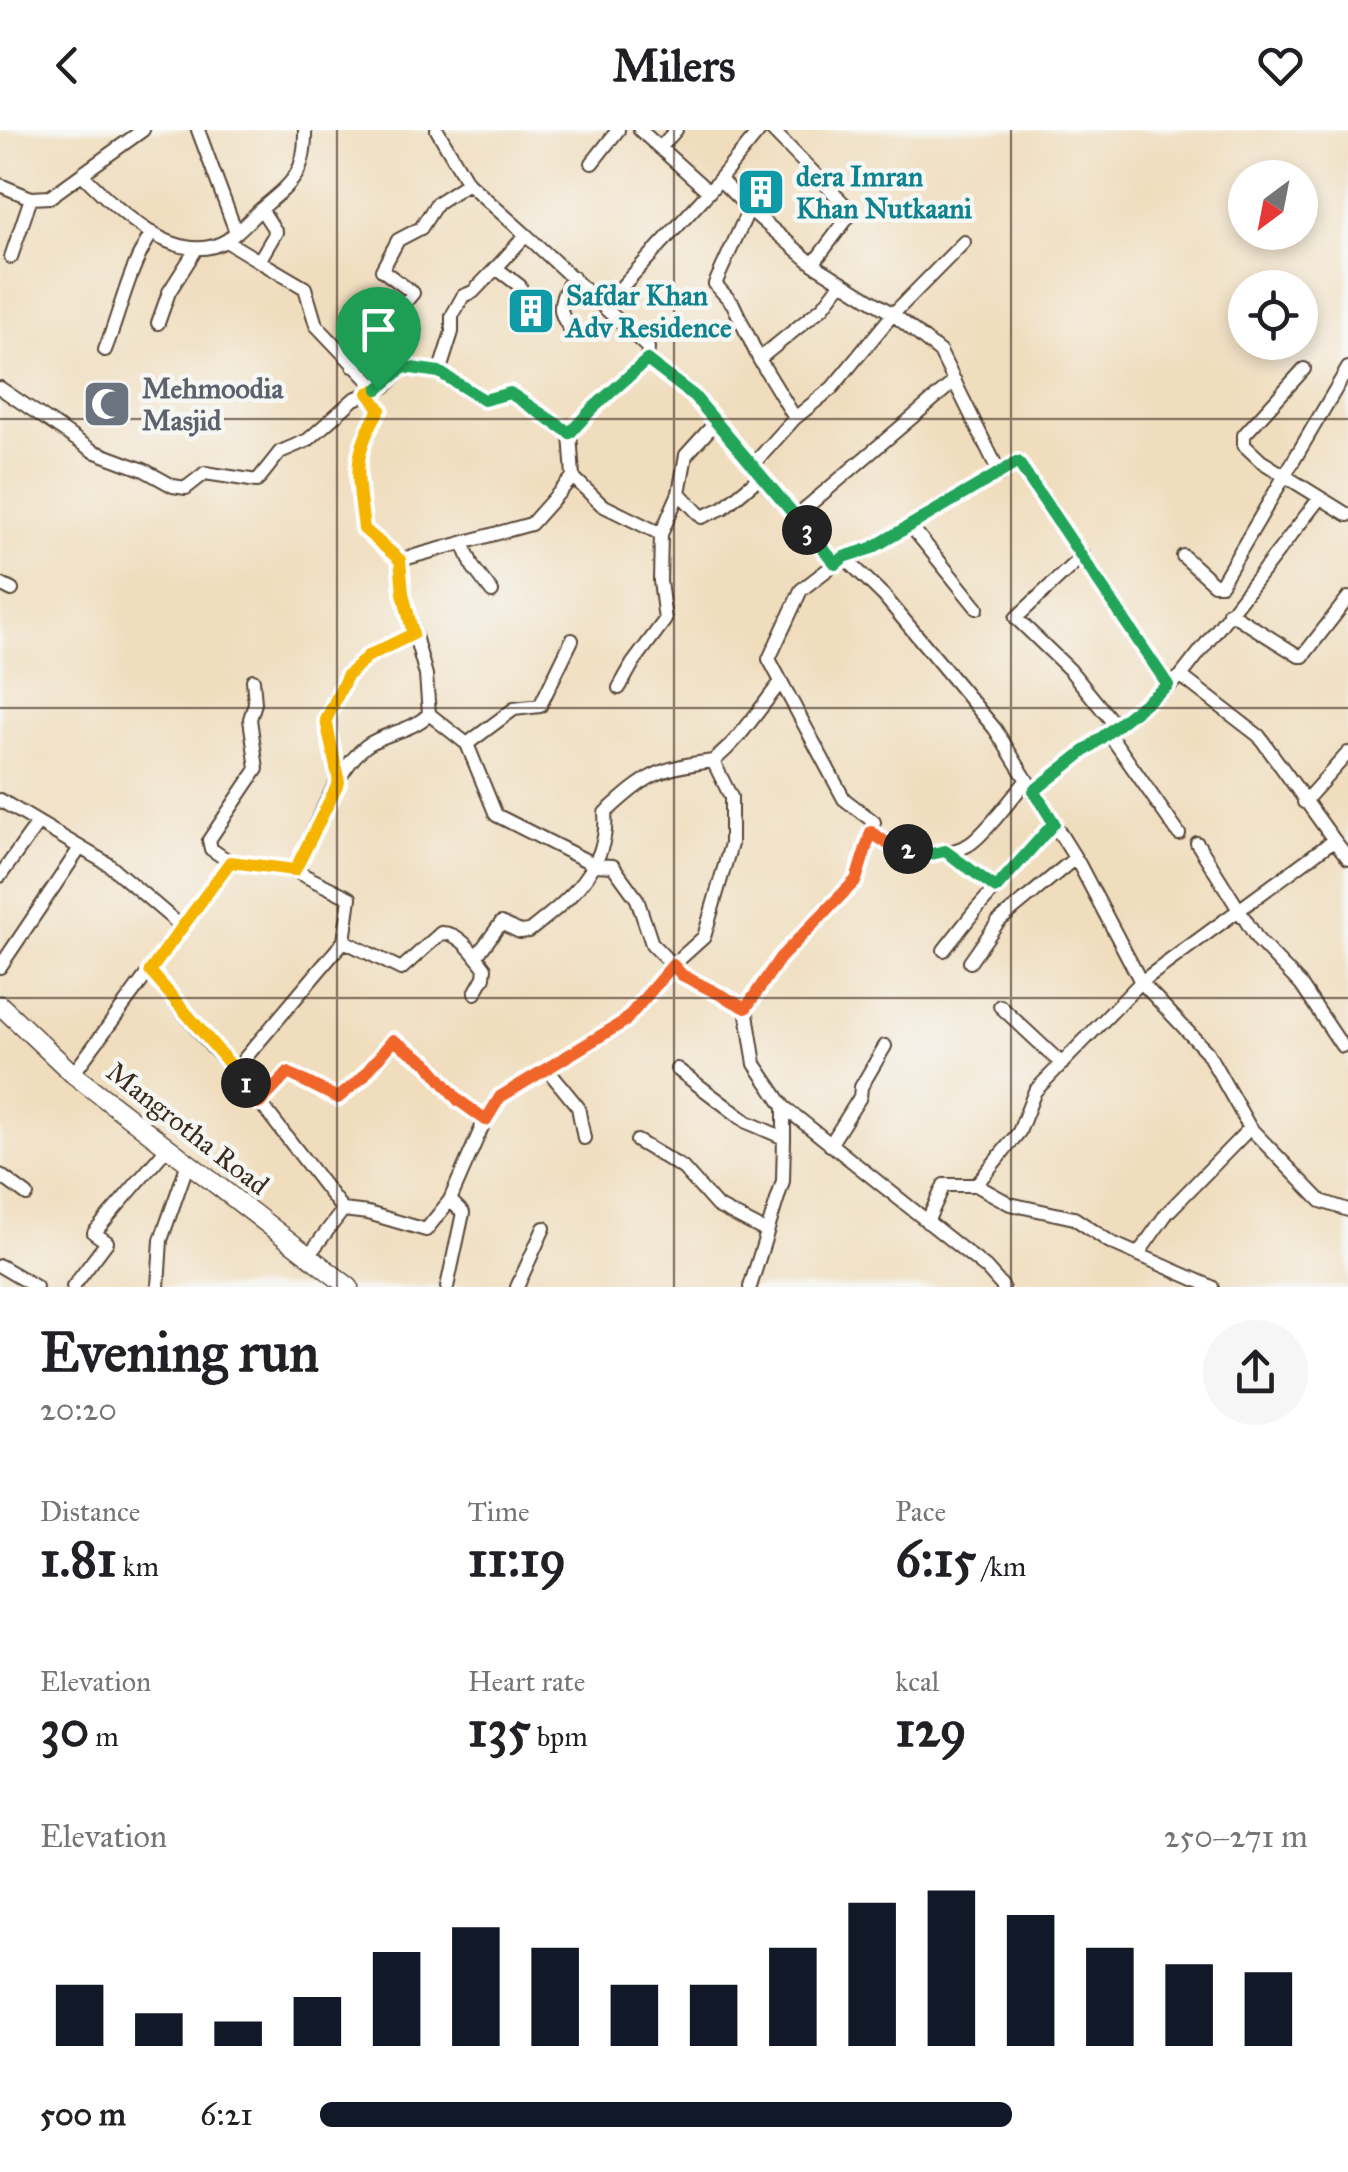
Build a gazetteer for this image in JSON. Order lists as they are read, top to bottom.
{
  "streets": {
    "main road": ["Mangrotha Road"]
  },
  "places": {
    "building": ["dera Imran Khan Nutkaani", "Safdar Khan Adv Residence"],
    "mosque": ["Mehmoodia Masjid"]
  },
  "north": "bottom left",
  "page": {
    "header": "Milers",
    "pins": ["3", "2", "1"],
    "heading": ["Evening run", "20:20"],
    "stats": [
      ["Distance", "1.81 km"],
      ["Time", "11:19"],
      ["Pace", "6:15 /km"],
      ["Elevation", "30 m"],
      ["Heart rate", "135 bpm"],
      ["kcal", "129"]
    ],
    "chart": ["Elevation", "250–271 m"],
    "list": [
      {
        "name": "500 m",
        "note": "6:21"
      }
    ]
  }
}
